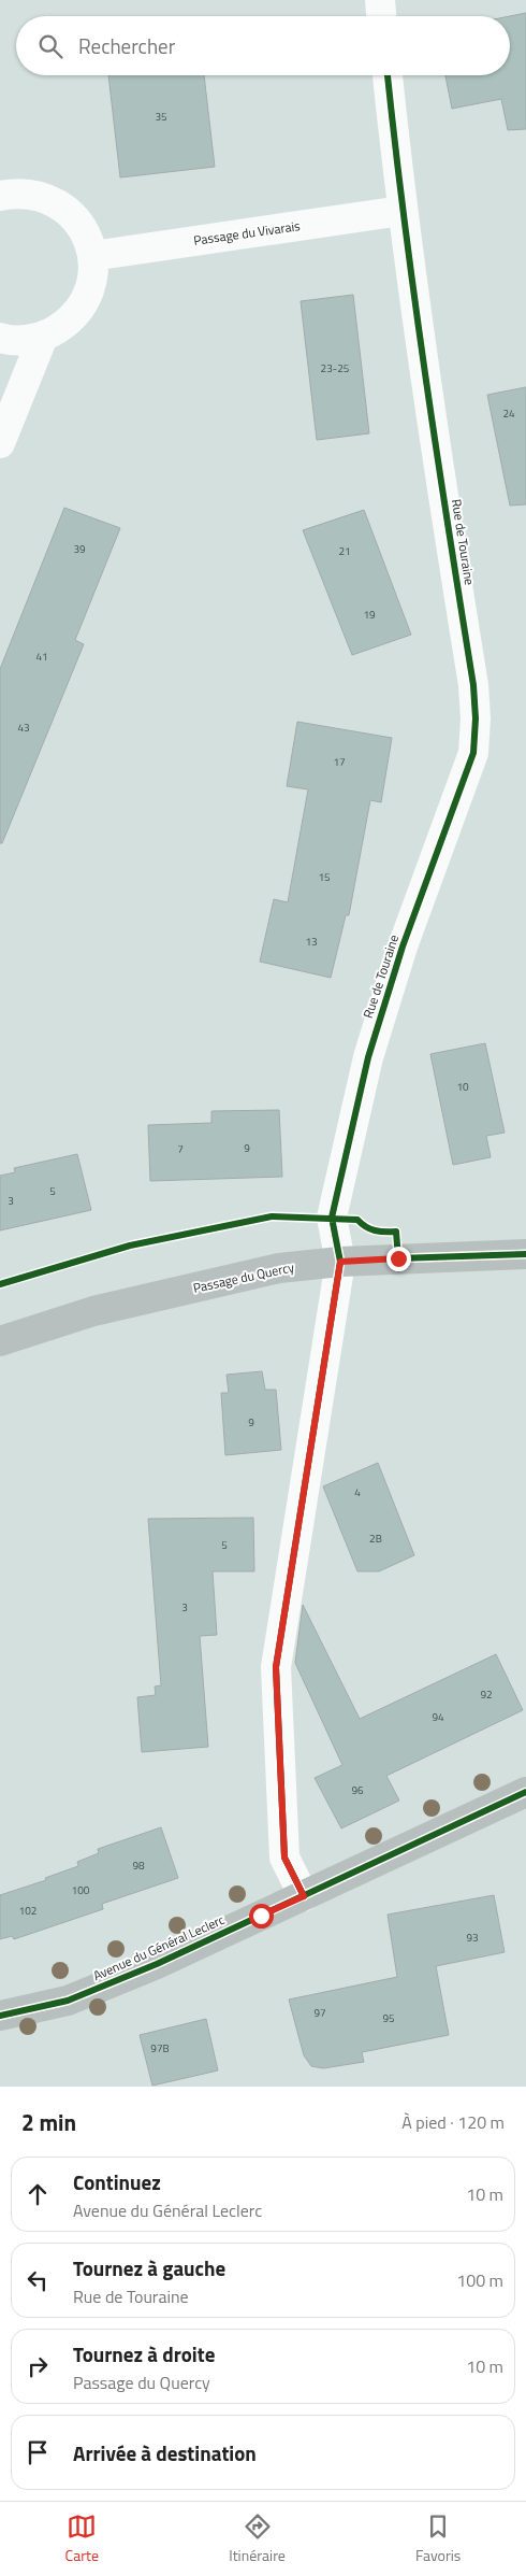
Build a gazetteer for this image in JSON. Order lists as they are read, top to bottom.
{
  "streets": {
    "street": [
      "Passage du Vivarais",
      "Rue de Touraine",
      "Passage du Quercy",
      "Avenue du Général Leclerc"
    ]
  },
  "crossings": [
    ["Passage du Vivarais", "Rue de Touraine"],
    ["Rue de Touraine", "Passage du Quercy"],
    ["Rue de Touraine", "Avenue du Général Leclerc"]
  ],
  "house_numbers": [
    "35",
    "23-25",
    "24",
    "39",
    "21",
    "19",
    "41",
    "43",
    "17",
    "15",
    "13",
    "10",
    "9",
    "7",
    "5",
    "3",
    "9",
    "4",
    "2B",
    "5",
    "3",
    "92",
    "94",
    "96",
    "98",
    "100",
    "102",
    "93",
    "97",
    "95",
    "97B"
  ],
  "page": {
    "search": "Rechercher",
    "heading": ["2 min", "À pied · 120 m"],
    "list": [
      ["Continuez", "Avenue du Général Leclerc", "10 m"],
      ["Tournez à gauche", "Rue de Touraine", "100 m"],
      ["Tournez à droite", "Passage du Quercy", "10 m"],
      "Arrivée à destination"
    ],
    "nav": ["Carte", "Itinéraire", "Favoris"]
  }
}
